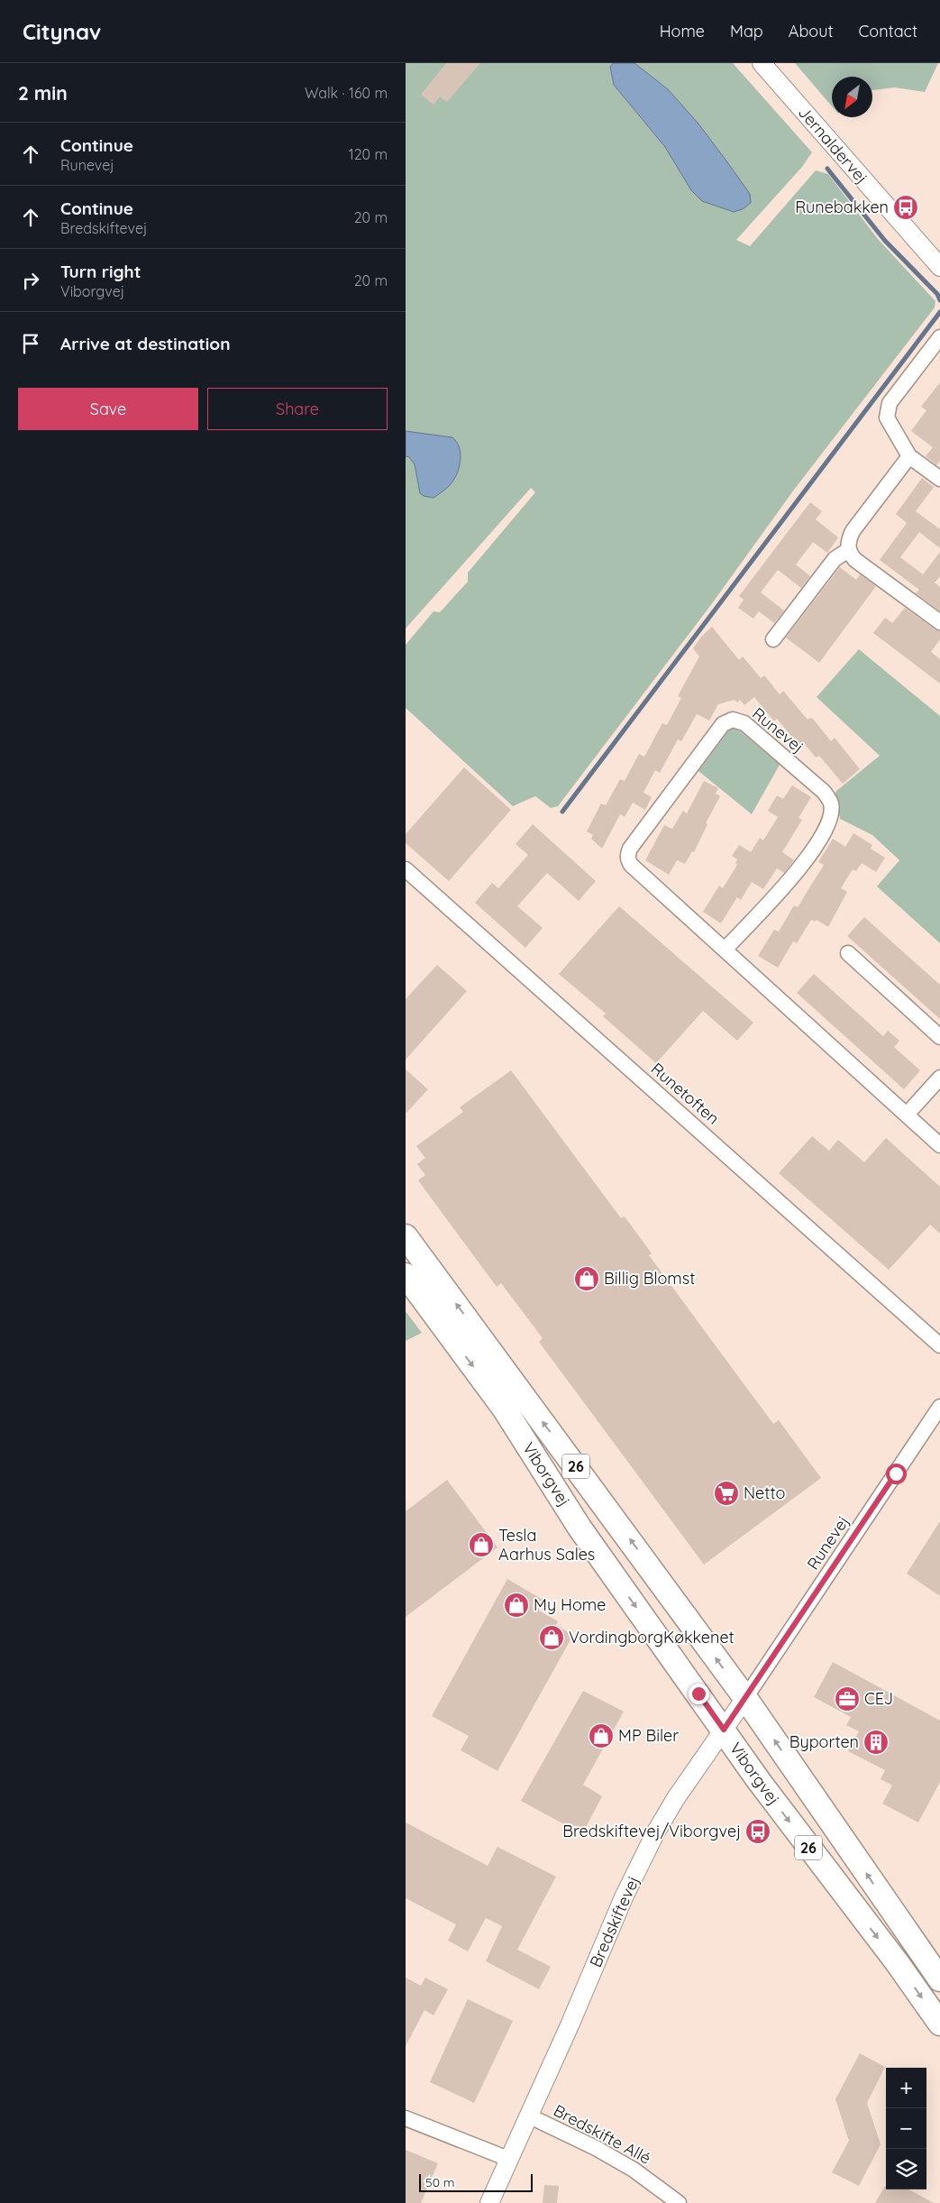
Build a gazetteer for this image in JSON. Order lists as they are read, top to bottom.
{
  "streets": {
    "main road": ["26", "Viborgvej"],
    "street": [
      "Jernaldervej",
      "Runevej",
      "Runetoften",
      "Bredskiftevej",
      "Bredskifte Allé"
    ]
  },
  "crossings": [
    ["Runevej", "Viborgvej"],
    ["Runevej", "Bredskiftevej"],
    ["Viborgvej", "Bredskiftevej"],
    ["Bredskiftevej", "Bredskifte Allé"]
  ],
  "places": {
    "bus stop": ["Runebakken", "Bredskiftevej/Viborgvej"],
    "shop": [
      "Billig Blomst",
      "Tesla Aarhus Sales",
      "My Home",
      "VordingborgKøkkenet",
      "MP Biler"
    ],
    "supermarket": ["Netto"],
    "office": ["CEJ"],
    "building": ["Byporten"]
  },
  "scale_bar": "50 m",
  "north": "bottom left",
  "page": {
    "header": "Citynav",
    "nav": [
      "Home",
      "Map",
      "About",
      "Contact"
    ],
    "heading": ["2 min", "Walk · 160 m"],
    "list": [
      ["Continue", "Runevej", "120 m"],
      ["Continue", "Bredskiftevej", "20 m"],
      ["Turn right", "Viborgvej", "20 m"],
      "Arrive at destination"
    ],
    "buttons": ["Save", "Share"],
    "map_buttons": ["+", "−"],
    "scale": "50 m"
  }
}
